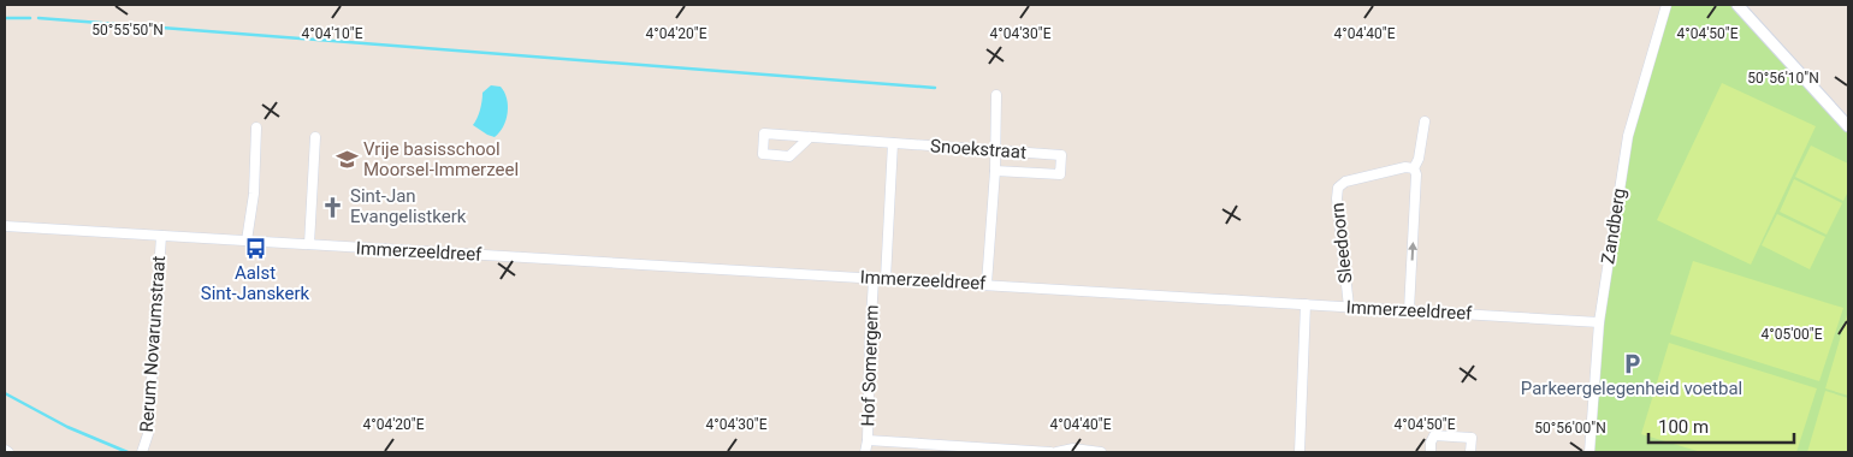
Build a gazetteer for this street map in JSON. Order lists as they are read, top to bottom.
{
  "streets": {
    "street": [
      "Snoekstraat",
      "Zandberg",
      "Sleedoorn",
      "Immerzeeldreef",
      "Rerum Novarumstraat",
      "Hof Somergem"
    ]
  },
  "crossings": [
    ["Zandberg", "Immerzeeldreef"],
    ["Sleedoorn", "Immerzeeldreef"],
    ["Immerzeeldreef", "Rerum Novarumstraat"],
    ["Immerzeeldreef", "Hof Somergem"]
  ],
  "places": {
    "school or university": ["Vrije basisschool Moorsel-Immerzeel"],
    "church": ["Sint-Jan Evangelistkerk"],
    "bus stop": ["Aalst Sint-Janskerk"],
    "parking": ["Parkeergelegenheid voetbal"]
  },
  "scale_bar": "100 m",
  "coordinates": [
    "50°55'50\"N",
    "4°04'10\"E",
    "4°04'20\"E",
    "4°04'40\"E",
    "4°04'50\"E",
    "4°04'30\"E",
    "50°56'10\"N",
    "4°05'00\"E",
    "50°56'00\"N"
  ]
}
